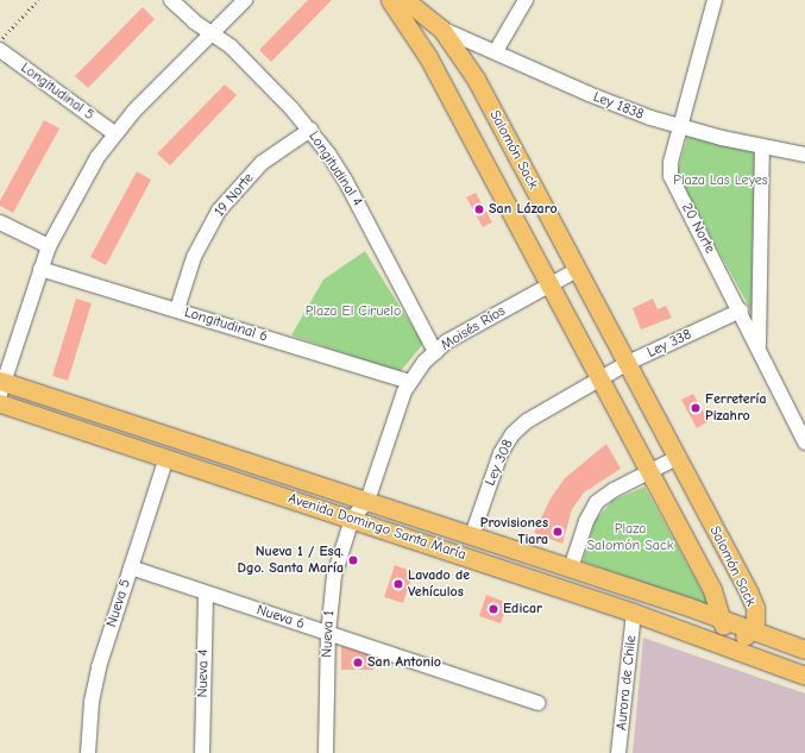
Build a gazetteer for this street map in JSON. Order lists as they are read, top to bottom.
{
  "streets": {
    "main road": ["Salomón Sack", "Avenida Domingo Santa María"],
    "street": [
      "Longitudinal 5",
      "Ley 1838",
      "Longitudinal 4",
      "19 Norte",
      "20 Norte",
      "Longitudinal 6",
      "Moisés Ríos",
      "Ley 338",
      "Ley 308",
      "Nueva 5",
      "Nueva 6",
      "Nueva 1",
      "Nueva 4",
      "Aurora de Chile"
    ]
  },
  "crossings": [
    ["Ley 1838", "Salomón Sack"],
    ["Ley 1838", "20 Norte"],
    ["Salomón Sack", "Moisés Ríos"],
    ["Salomón Sack", "Ley 338"],
    ["Salomón Sack", "Ley 308"],
    ["Salomón Sack", "Avenida Domingo Santa María"],
    ["Longitudinal 4", "19 Norte"],
    ["Longitudinal 4", "Moisés Ríos"],
    ["19 Norte", "Longitudinal 6"],
    ["20 Norte", "Ley 338"],
    ["Longitudinal 6", "Moisés Ríos"],
    ["Moisés Ríos", "Avenida Domingo Santa María"],
    ["Moisés Ríos", "Nueva 1"],
    ["Ley 338", "Ley 308"],
    ["Ley 308", "Avenida Domingo Santa María"],
    ["Avenida Domingo Santa María", "Nueva 5"],
    ["Avenida Domingo Santa María", "Nueva 1"],
    ["Avenida Domingo Santa María", "Aurora de Chile"],
    ["Nueva 5", "Nueva 6"],
    ["Nueva 6", "Nueva 1"],
    ["Nueva 6", "Nueva 4"]
  ],
  "parks": ["Plaza Las Leyes", "Plaza El Ciruelo", "Plaza Salomón Sack"],
  "places": [
    "San Lázaro",
    "Ferretería Pizahro",
    "Provisiones Tiara",
    "Nueva 1 / Esq. Dgo. Santa María",
    "Lavado de Vehículos",
    "Edicar",
    "San Antonio"
  ]
}
